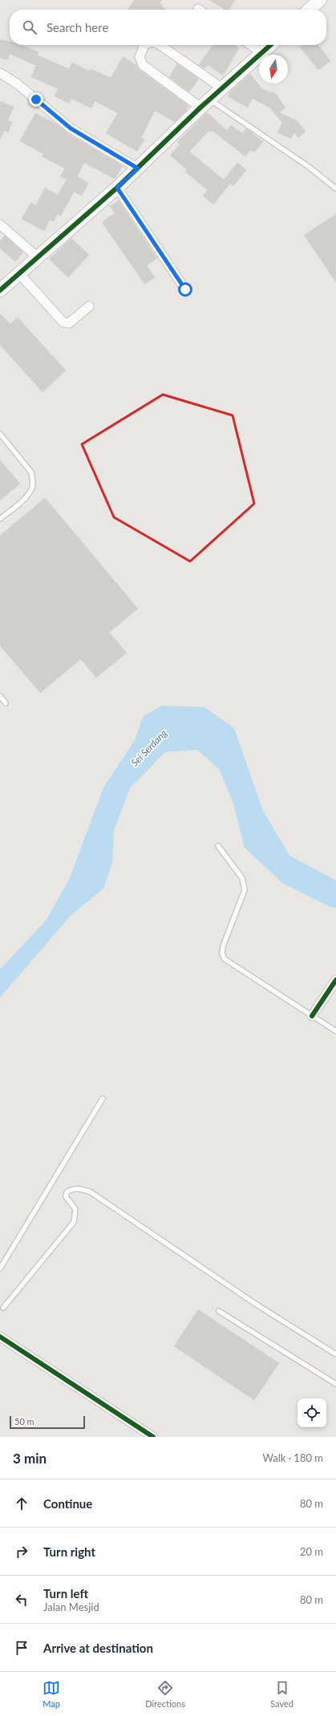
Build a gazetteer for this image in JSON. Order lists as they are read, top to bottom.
{
  "water": ["Sei Serdang"],
  "scale_bar": "50 m",
  "north": "bottom",
  "page": {
    "search": "Search here",
    "scale": "50 m",
    "heading": ["3 min", "Walk · 180 m"],
    "list": [
      ["Continue", "80 m"],
      ["Turn right", "20 m"],
      ["Turn left", "Jalan Mesjid", "80 m"],
      "Arrive at destination"
    ],
    "nav": ["Map", "Directions", "Saved"]
  }
}
